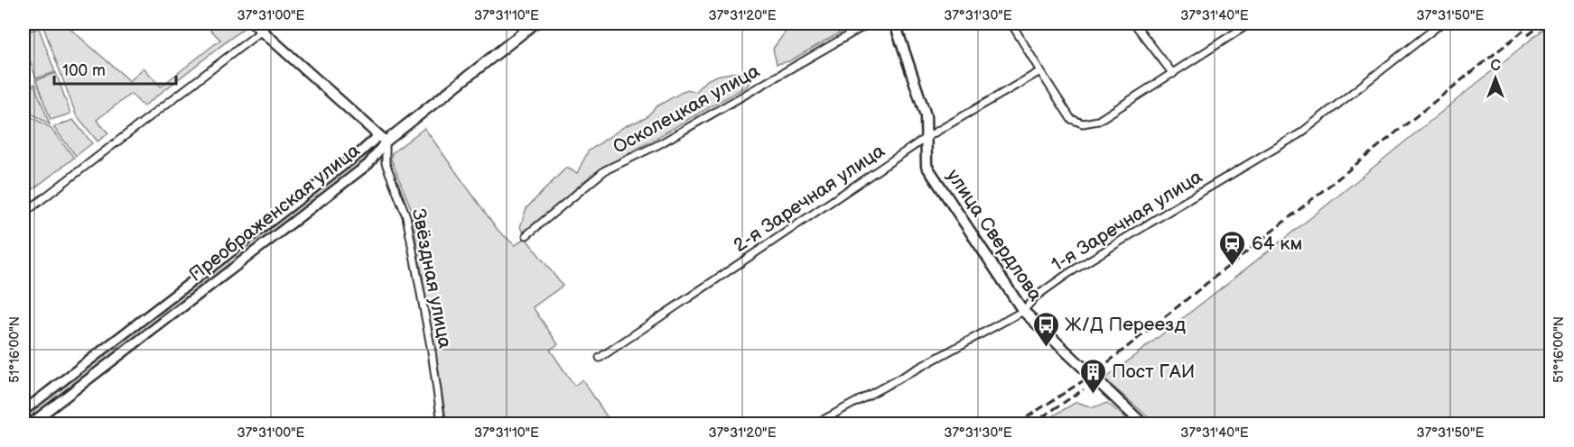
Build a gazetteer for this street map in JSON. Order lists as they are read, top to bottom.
{
  "streets": {
    "main road": ["Преображенская улица", "улица Свердлова"],
    "street": [
      "Осколецкая улица",
      "2-я Заречная улица",
      "1-я Заречная улица",
      "Звёздная улица"
    ]
  },
  "crossings": [
    ["2-я Заречная улица", "улица Свердлова"],
    ["Преображенская улица", "Звёздная улица"],
    ["1-я Заречная улица", "улица Свердлова"]
  ],
  "places": {
    "station": ["64 км"],
    "bus stop": ["Ж/Д Переезд"],
    "building": ["Пост ГАИ"]
  },
  "scale_bar": "100 m",
  "north": "top",
  "coordinates": [
    "37°31'00\"E",
    "37°31'10\"E",
    "37°31'20\"E",
    "37°31'30\"E",
    "37°31'40\"E",
    "37°31'50\"E",
    "51°16'00\"N"
  ]
}
